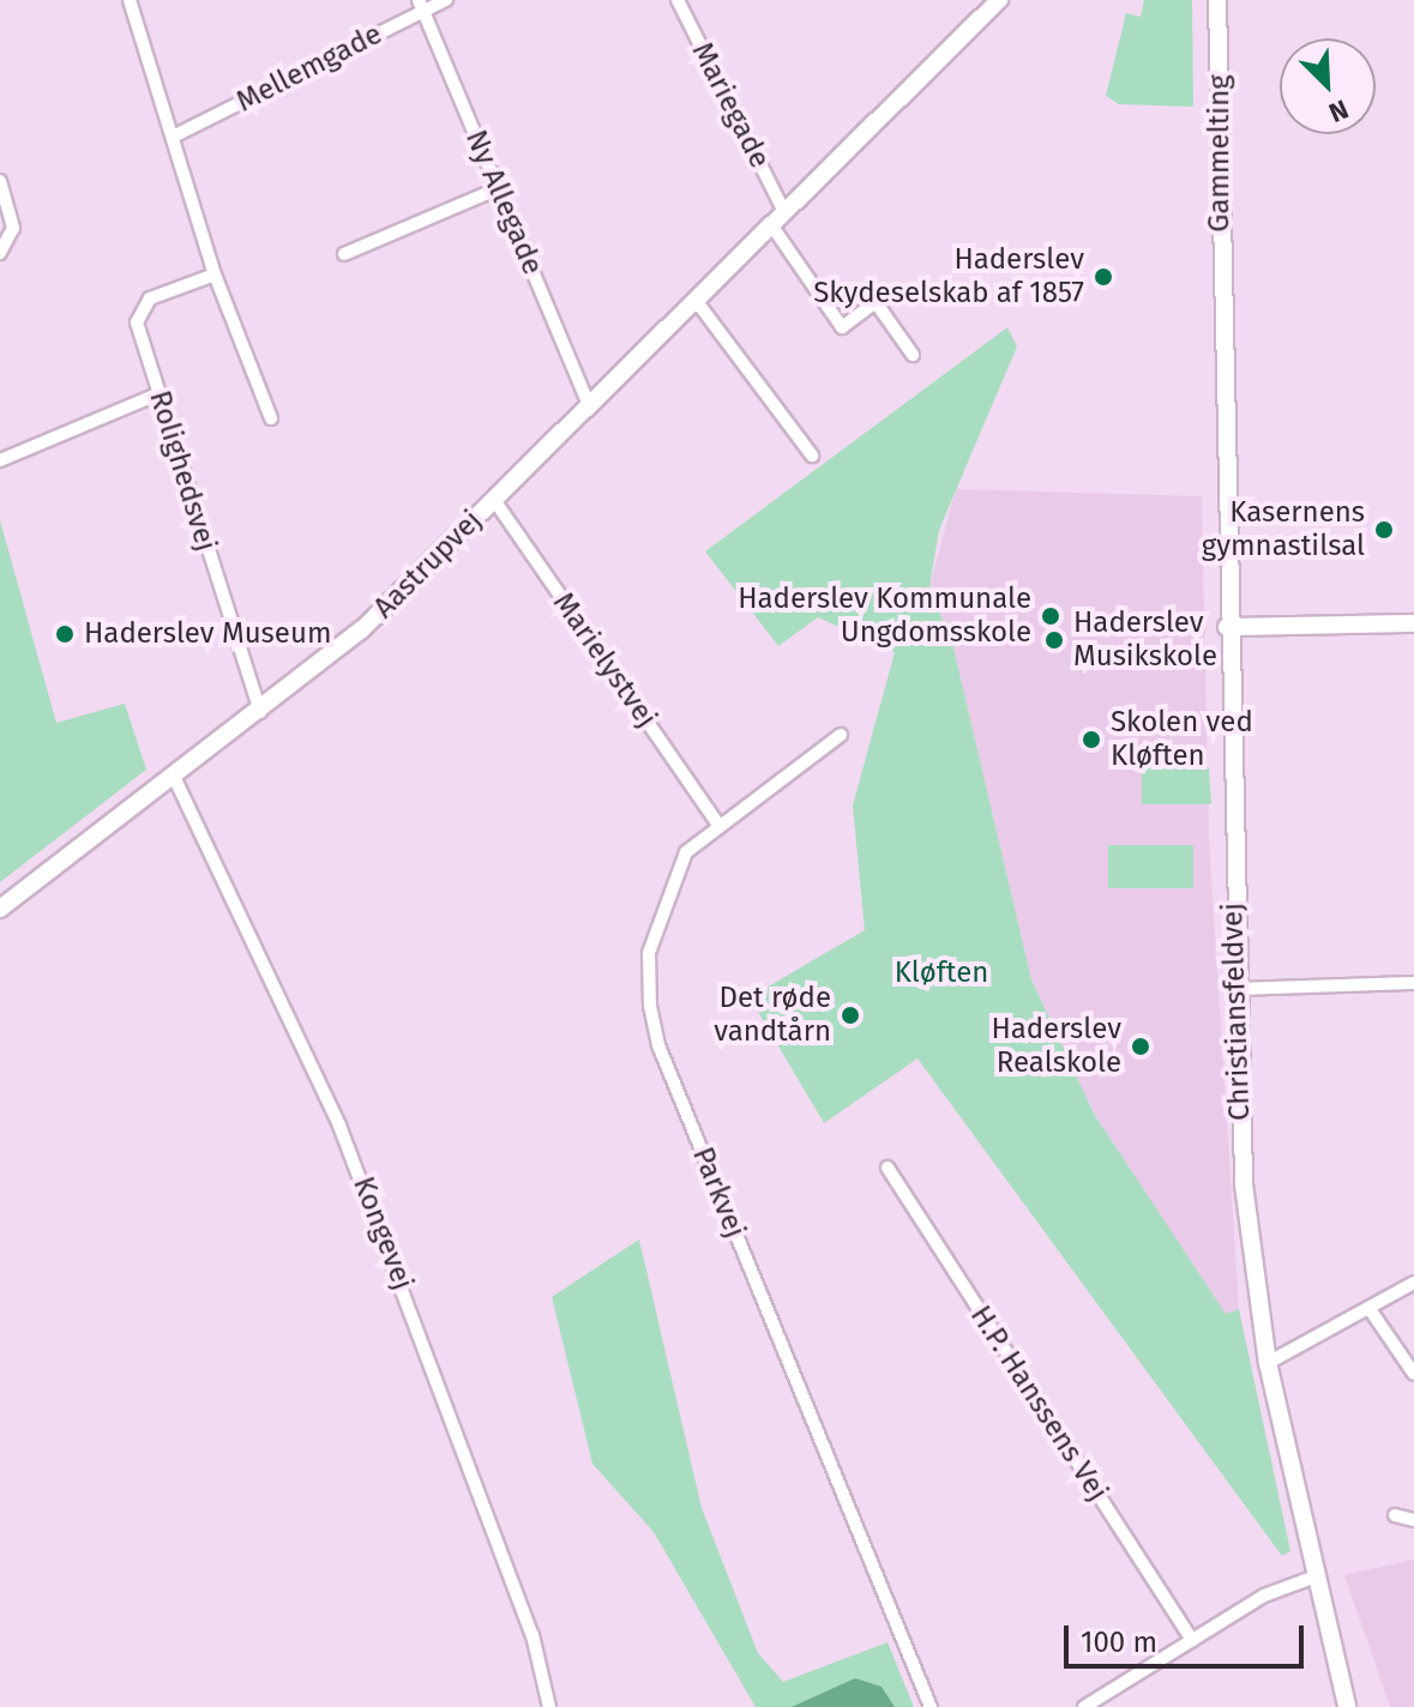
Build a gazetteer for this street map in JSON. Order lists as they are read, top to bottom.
{
  "streets": {
    "street": [
      "Mellemgade",
      "Mariegade",
      "Gammelting",
      "Ny Allegade",
      "Rolighedsvej",
      "Aastrupvej",
      "Marielystvej",
      "Christiansfeldvej",
      "Parkvej",
      "Kongevej",
      "H.P. Hanssens Vej"
    ]
  },
  "crossings": [
    ["Mellemgade", "Ny Allegade"],
    ["Mariegade", "Aastrupvej"],
    ["Gammelting", "Christiansfeldvej"],
    ["Ny Allegade", "Aastrupvej"],
    ["Rolighedsvej", "Aastrupvej"],
    ["Aastrupvej", "Marielystvej"],
    ["Aastrupvej", "Kongevej"],
    ["Marielystvej", "Parkvej"]
  ],
  "parks": ["Kløften"],
  "places": [
    "Haderslev Skydeselskab af 1857",
    "Kasernens gymnastilsal",
    "Haderslev Kommunale Ungdomsskole",
    "Haderslev Museum",
    "Haderslev Musikskole",
    "Skolen ved Kløften",
    "Det røde vandtårn",
    "Haderslev Realskole"
  ],
  "scale_bar": "100 m",
  "north": "bottom right"
}
